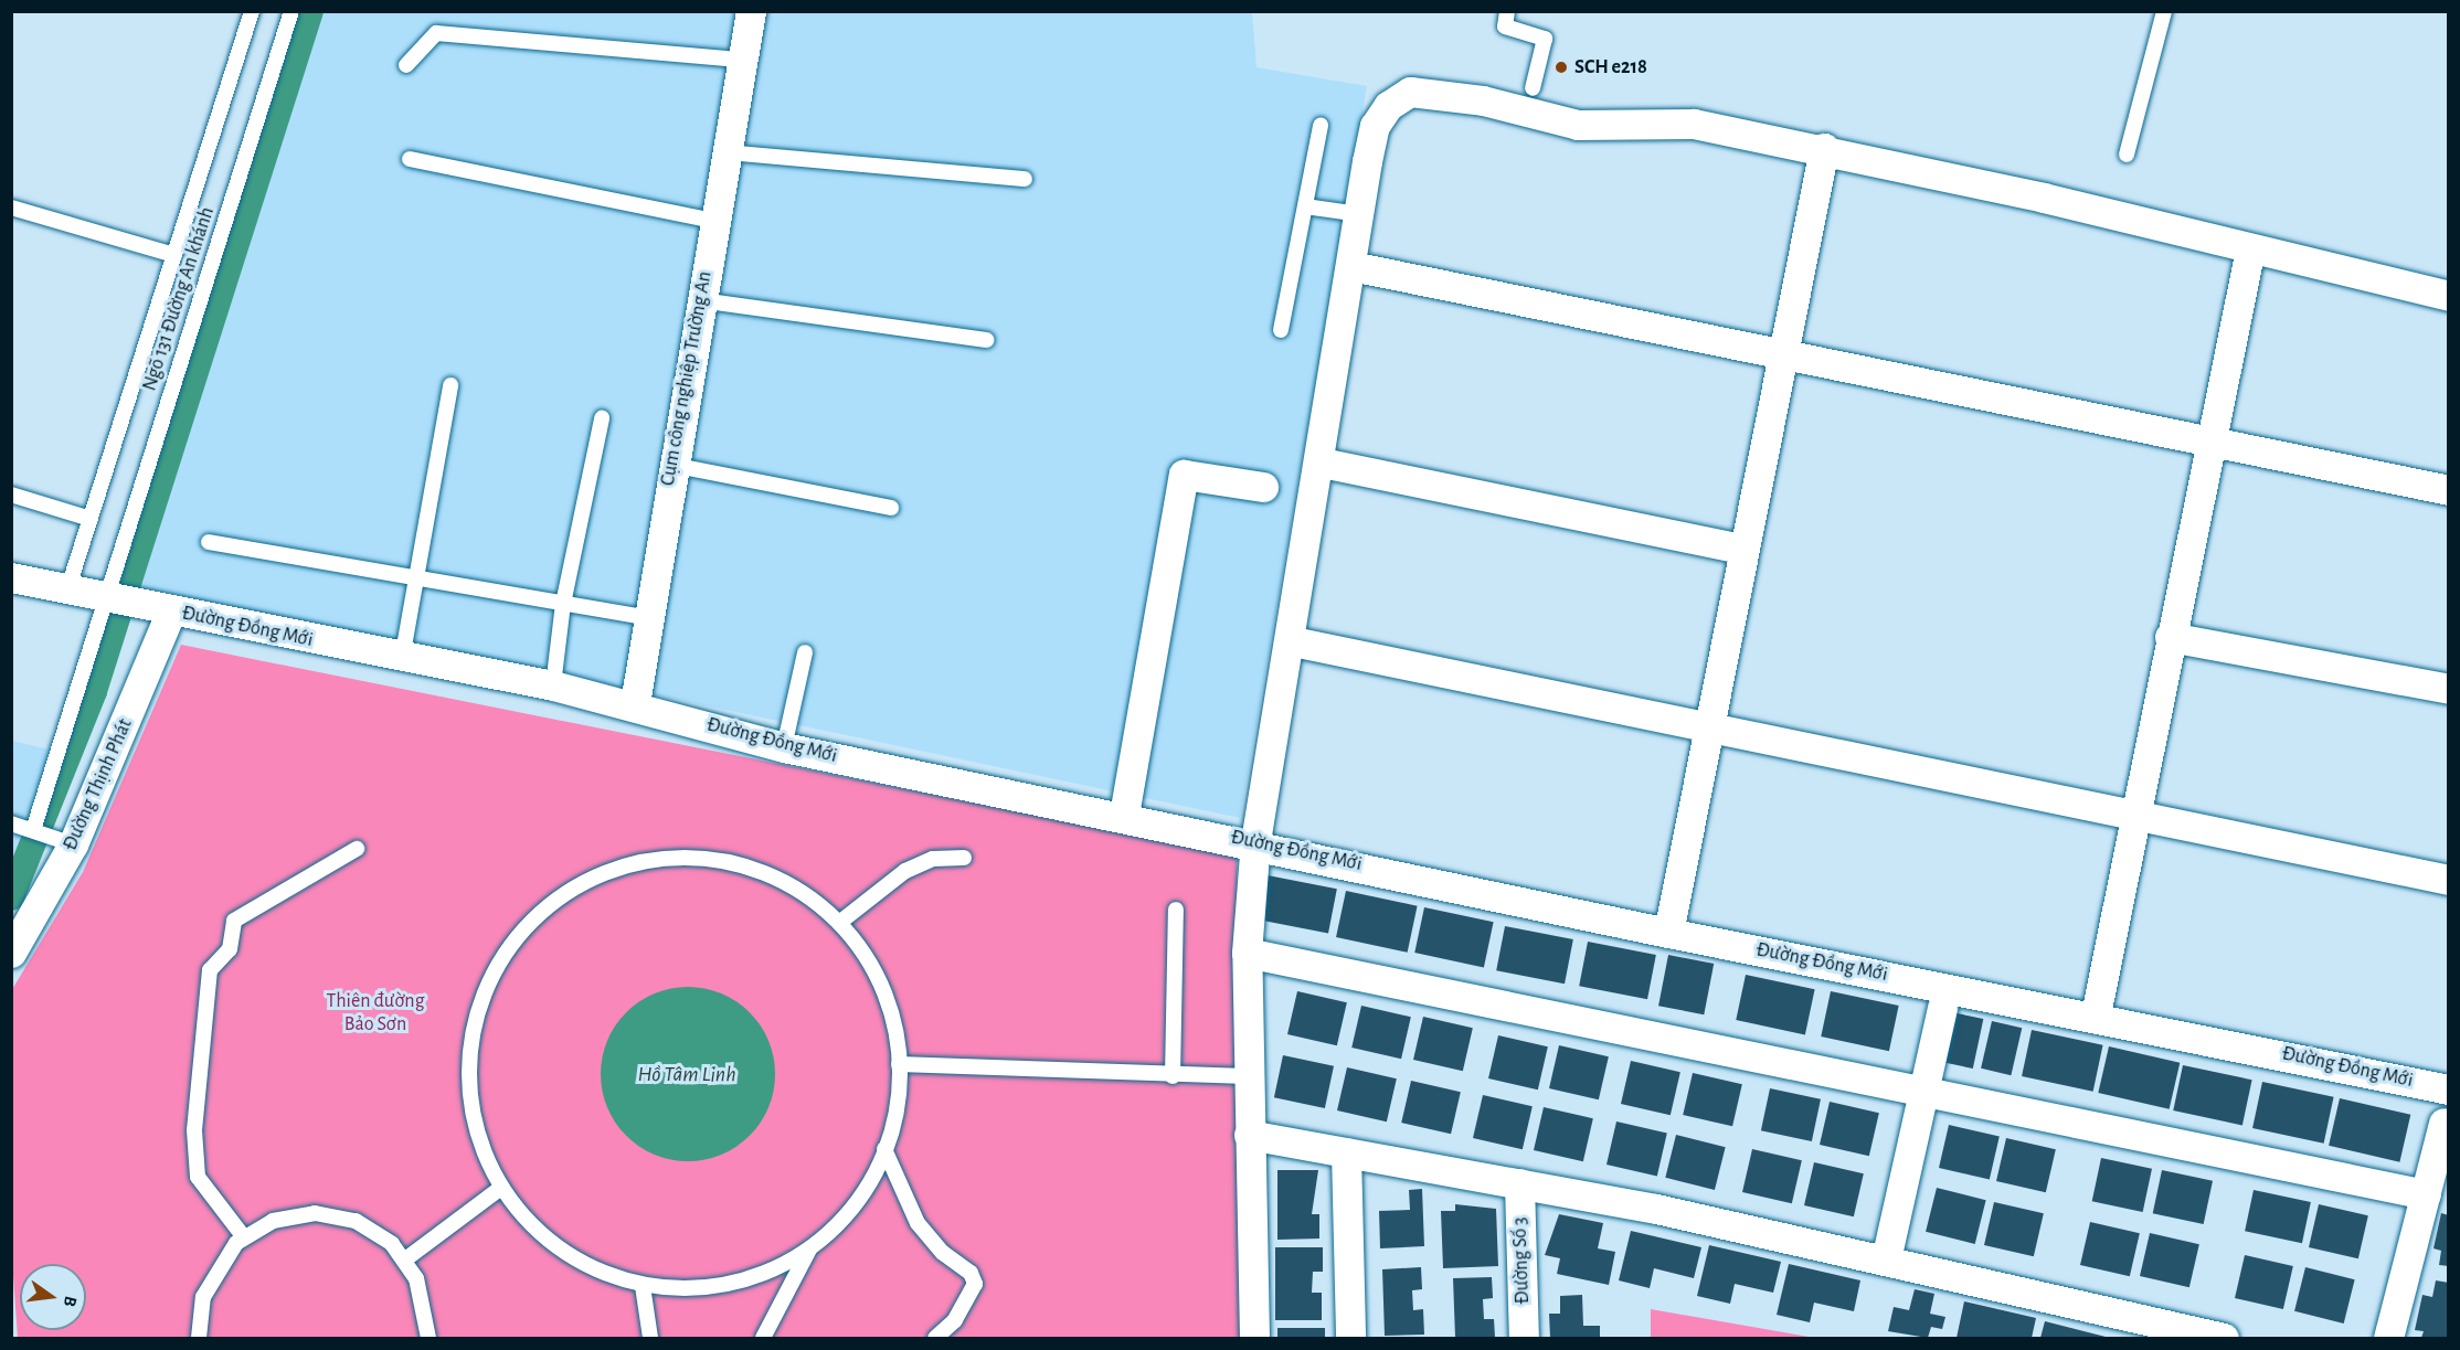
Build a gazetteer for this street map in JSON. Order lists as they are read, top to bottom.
{
  "streets": {
    "street": [
      "Cụm công nghiệp Trường An",
      "Đường Đồng Mới",
      "Đường Thịnh Phát",
      "Đường Số 3"
    ],
    "lane": ["Ngõ 131 Đường An khánh"]
  },
  "crossings": [
    ["Ngõ 131 Đường An khánh", "Đường Đồng Mới"],
    ["Cụm công nghiệp Trường An", "Đường Đồng Mới"],
    ["Đường Đồng Mới", "Đường Thịnh Phát"]
  ],
  "water": ["Hồ Tâm Linh"],
  "parks": ["Thiên đường Bảo Sơn"],
  "places": ["SCH e218"],
  "north": "right"
}
